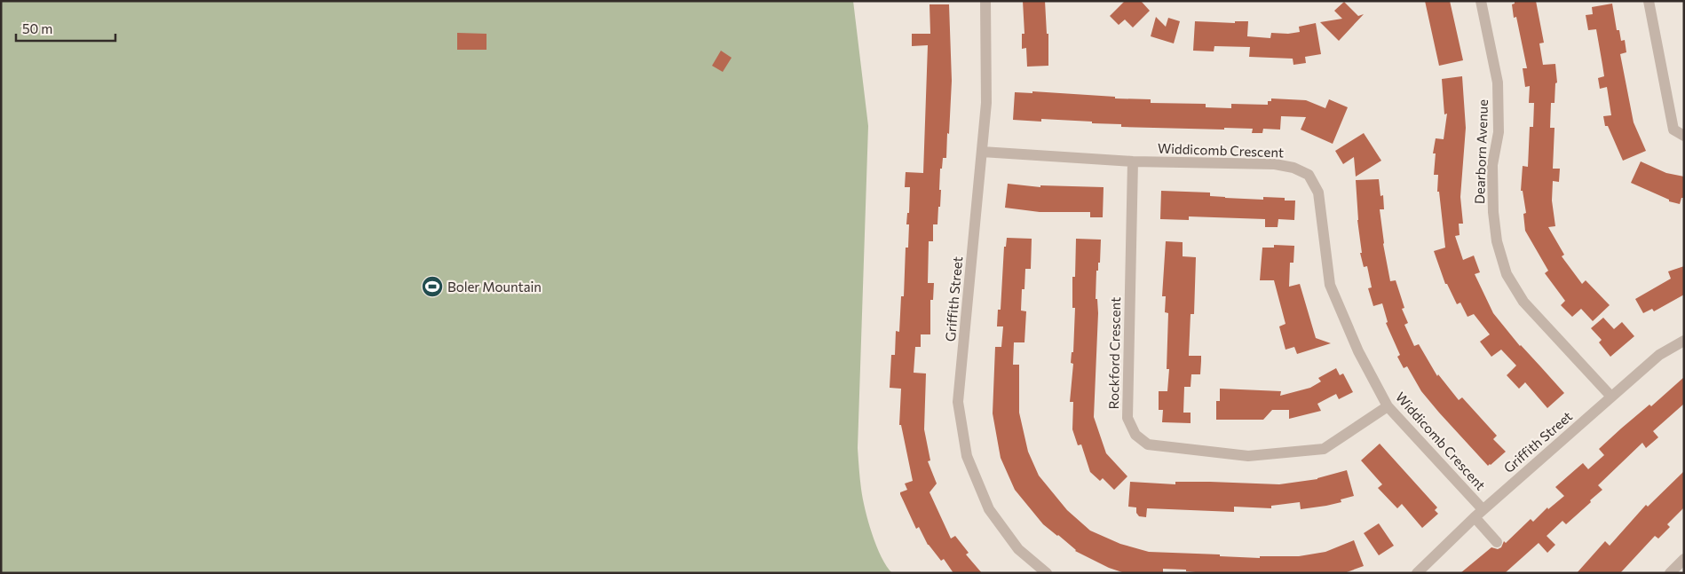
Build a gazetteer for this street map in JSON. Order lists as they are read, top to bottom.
{
  "streets": {
    "street": [
      "Widdicomb Crescent",
      "Dearborn Avenue",
      "Griffith Street",
      "Rockford Crescent"
    ]
  },
  "crossings": [
    ["Widdicomb Crescent", "Griffith Street"],
    ["Widdicomb Crescent", "Rockford Crescent"],
    ["Dearborn Avenue", "Griffith Street"]
  ],
  "places": {
    "sports": ["Boler Mountain"]
  },
  "scale_bar": "50 m"
}
